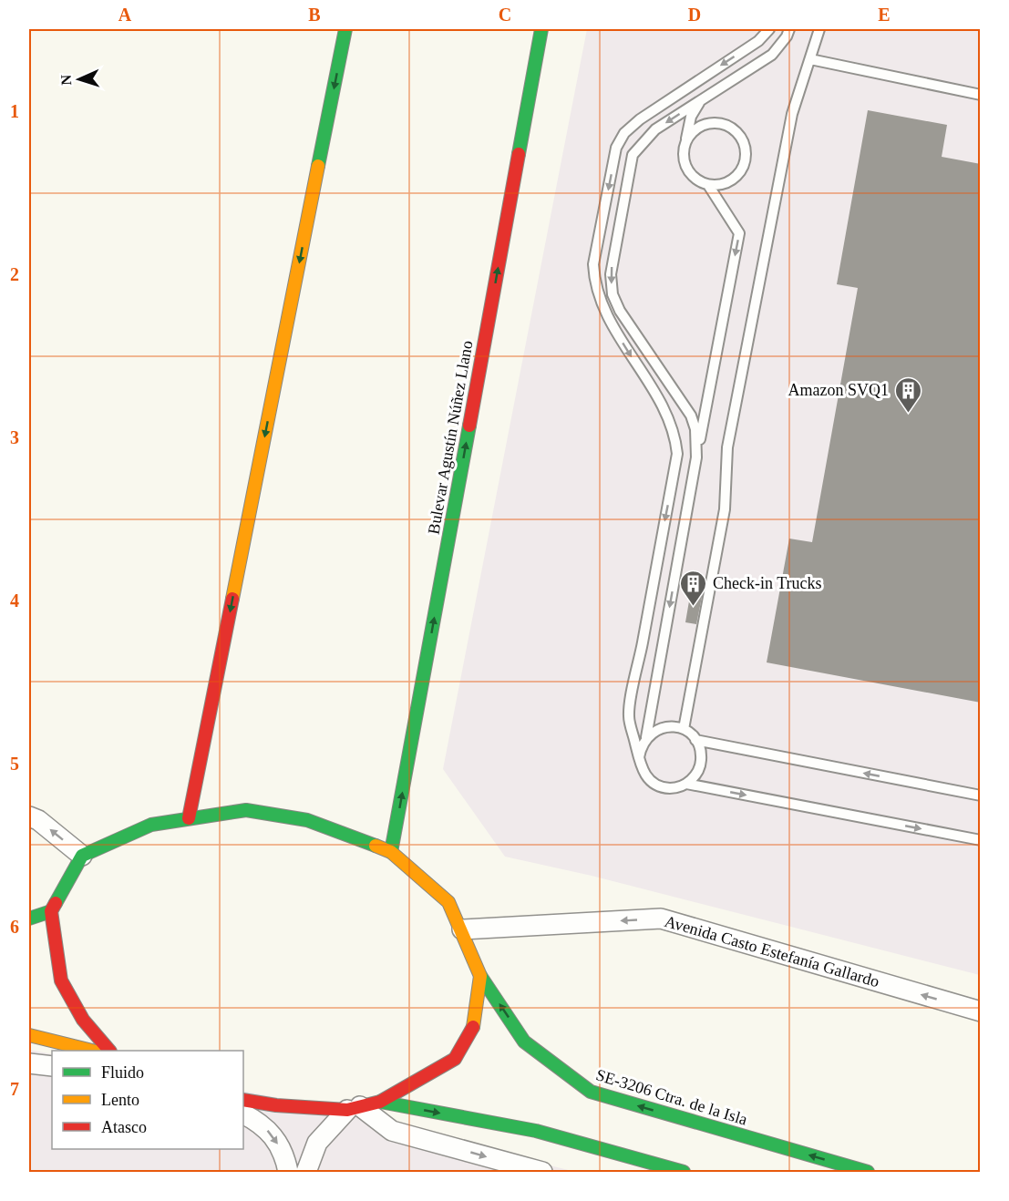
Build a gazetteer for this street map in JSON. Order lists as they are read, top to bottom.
{
  "streets": {
    "street": ["Bulevar Agustín Núñez Llano", "Avenida Casto Estefanía Gallardo", "SE-3206 Ctra. de la Isla"]
  },
  "crossings": [
    ["Bulevar Agustín Núñez Llano", "SE-3206 Ctra. de la Isla"],
    ["Avenida Casto Estefanía Gallardo", "SE-3206 Ctra. de la Isla"]
  ],
  "one_way": ["Bulevar Agustín Núñez Llano", "Avenida Casto Estefanía Gallardo"],
  "places": {
    "building": ["Amazon SVQ1", "Check-in Trucks"]
  },
  "legend": ["Fluido", "Lento", "Atasco"],
  "north": "left",
  "grid": {
    "columns": [
      "A",
      "B",
      "C",
      "D",
      "E"
    ],
    "rows": [
      "1",
      "2",
      "3",
      "4",
      "5",
      "6",
      "7"
    ]
  }
}
